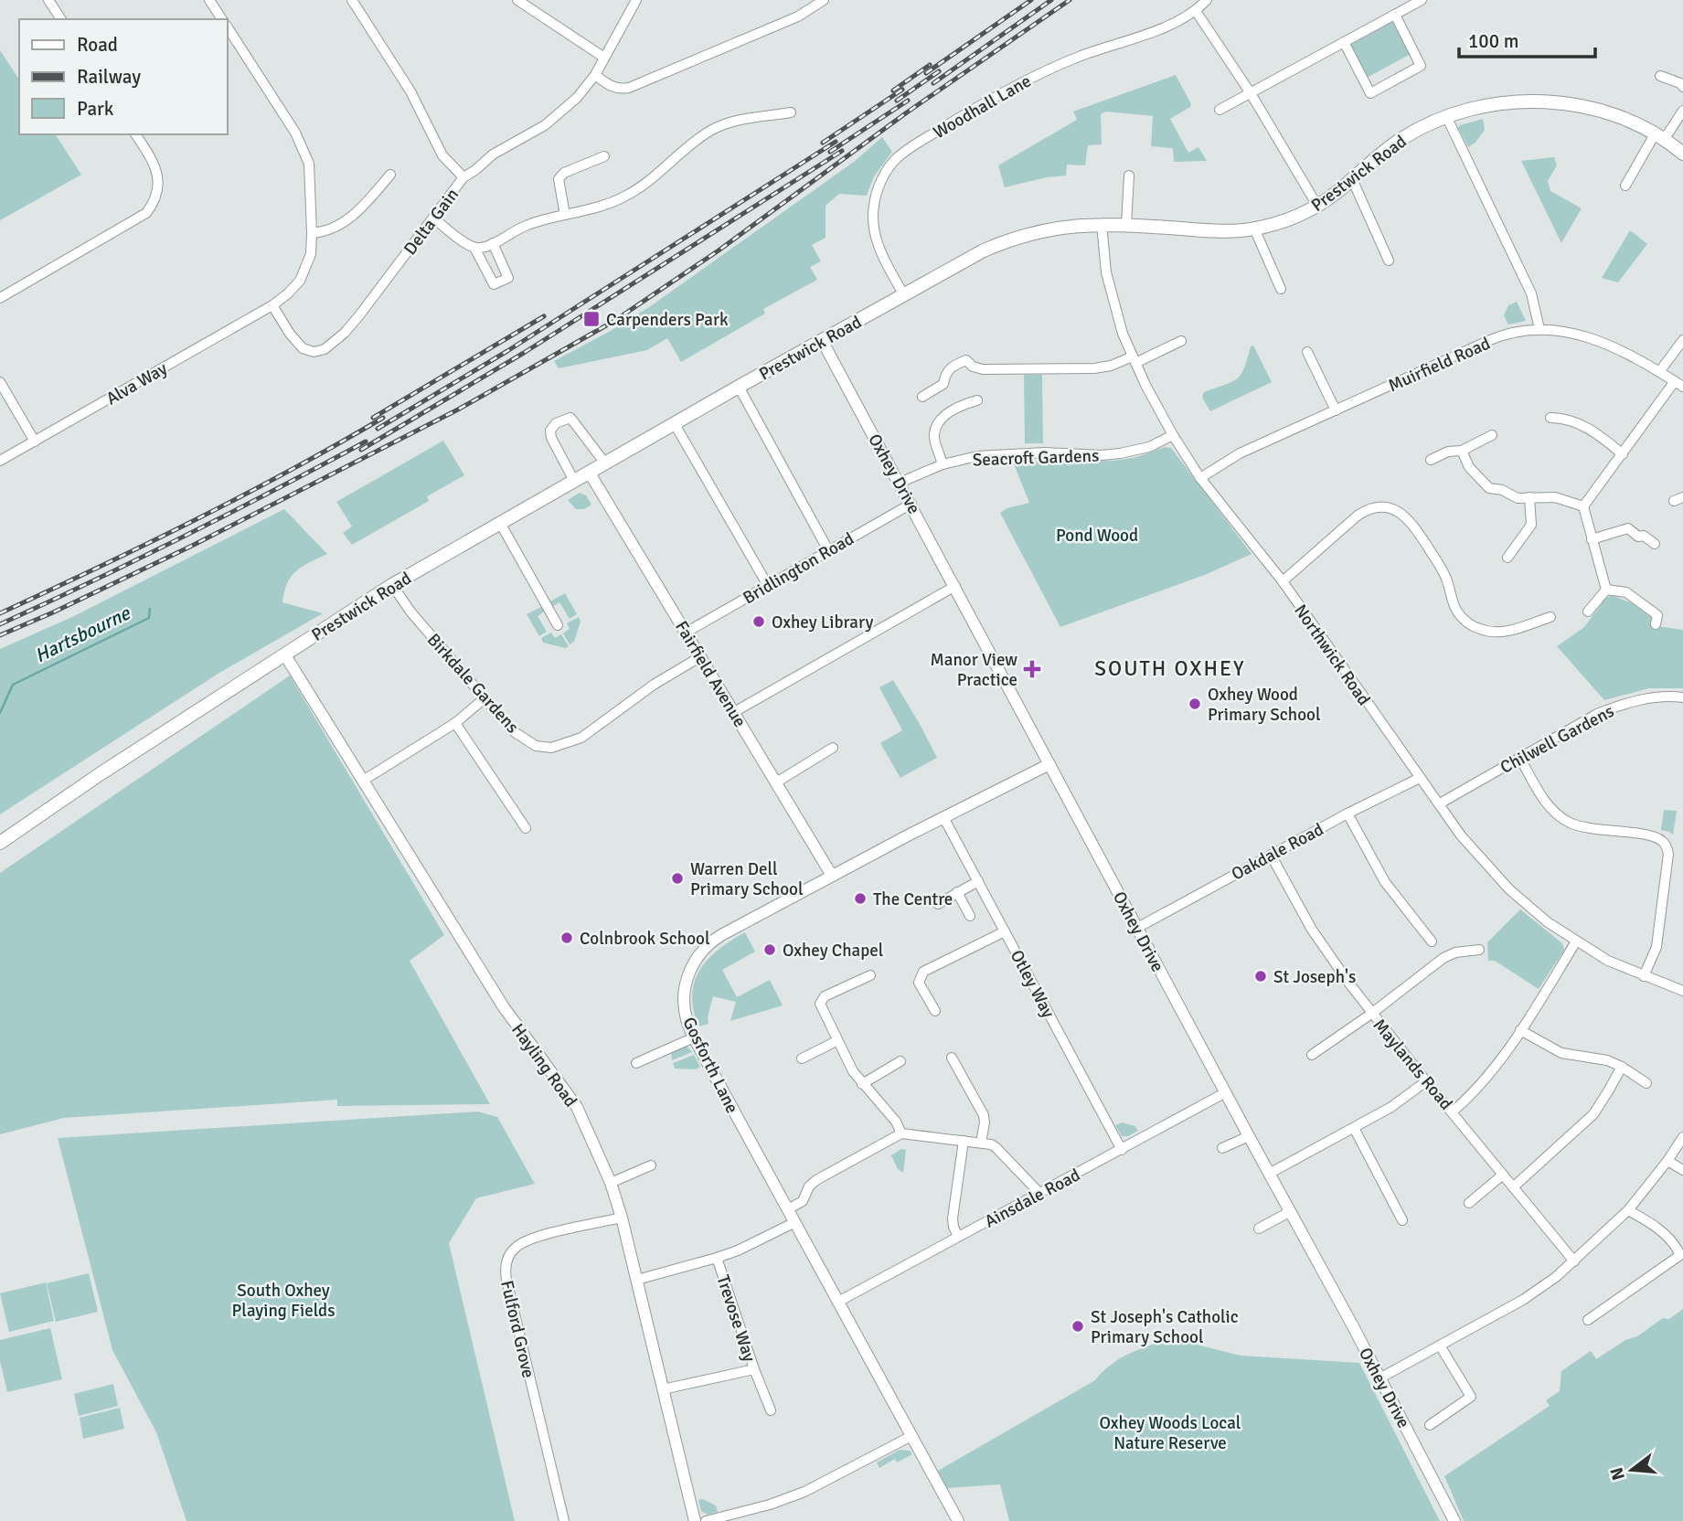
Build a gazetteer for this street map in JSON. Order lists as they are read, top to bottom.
{
  "streets": {
    "main road": ["Prestwick Road"],
    "street": [
      "Woodhall Lane",
      "Delta Gain",
      "Muirfield Road",
      "Alva Way",
      "Seacroft Gardens",
      "Oxhey Drive",
      "Bridlington Road",
      "Northwick Road",
      "Fairfield Avenue",
      "Birkdale Gardens",
      "Chilwell Gardens",
      "Oakdale Road",
      "Otley Way",
      "Maylands Road",
      "Hayling Road",
      "Gosforth Lane",
      "Ainsdale Road",
      "Trevose Way",
      "Fulford Grove"
    ]
  },
  "crossings": [
    ["Woodhall Lane", "Prestwick Road"],
    ["Prestwick Road", "Oxhey Drive"],
    ["Prestwick Road", "Northwick Road"],
    ["Prestwick Road", "Fairfield Avenue"],
    ["Prestwick Road", "Birkdale Gardens"],
    ["Prestwick Road", "Hayling Road"],
    ["Delta Gain", "Alva Way"],
    ["Muirfield Road", "Northwick Road"],
    ["Seacroft Gardens", "Oxhey Drive"],
    ["Seacroft Gardens", "Northwick Road"],
    ["Oxhey Drive", "Bridlington Road"],
    ["Oxhey Drive", "Oakdale Road"],
    ["Oxhey Drive", "Gosforth Lane"],
    ["Oxhey Drive", "Ainsdale Road"],
    ["Bridlington Road", "Fairfield Avenue"],
    ["Northwick Road", "Chilwell Gardens"],
    ["Northwick Road", "Oakdale Road"],
    ["Fairfield Avenue", "Birkdale Gardens"],
    ["Fairfield Avenue", "Gosforth Lane"],
    ["Oakdale Road", "Maylands Road"],
    ["Otley Way", "Gosforth Lane"],
    ["Otley Way", "Ainsdale Road"],
    ["Hayling Road", "Trevose Way"],
    ["Hayling Road", "Fulford Grove"],
    ["Gosforth Lane", "Ainsdale Road"]
  ],
  "districts": ["SOUTH OXHEY"],
  "water": ["Hartsbourne"],
  "parks": ["Pond Wood", "South Oxhey Playing Fields", "Oxhey Woods Local Nature Reserve"],
  "places": {
    "transit": ["Carpenders Park"],
    "other": [
      "Oxhey Library",
      "Oxhey Wood Primary School",
      "Warren Dell Primary School",
      "The Centre",
      "Colnbrook School",
      "Oxhey Chapel",
      "St Joseph's",
      "St Joseph's Catholic Primary School"
    ],
    "health": ["Manor View Practice"]
  },
  "legend": ["Road", "Railway", "Park"],
  "scale_bar": "100 m",
  "north": "left"
}
